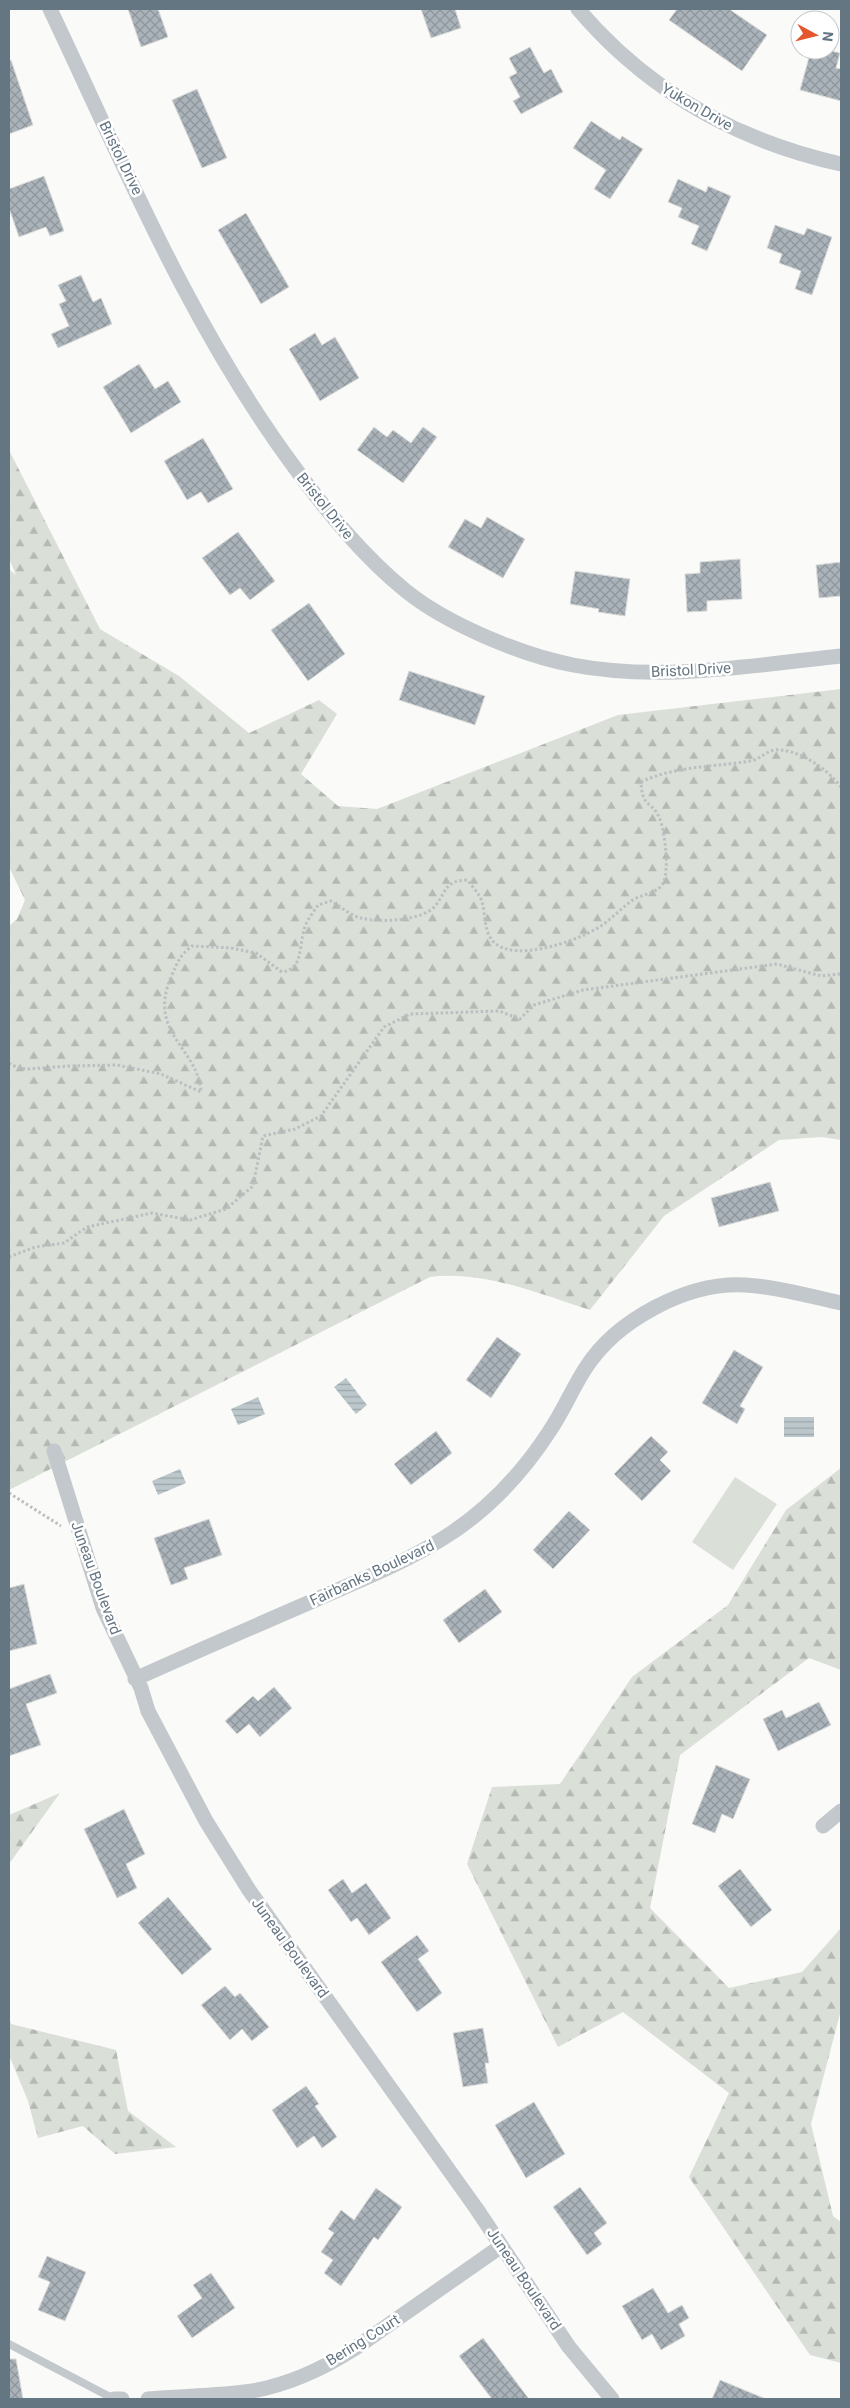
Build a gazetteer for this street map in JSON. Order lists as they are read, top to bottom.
{
  "streets": {
    "street": [
      "Yukon Drive",
      "Bristol Drive",
      "Fairbanks Boulevard",
      "Juneau Boulevard",
      "Bering Court"
    ]
  },
  "crossings": [
    ["Fairbanks Boulevard", "Juneau Boulevard"],
    ["Juneau Boulevard", "Bering Court"]
  ],
  "north": "right"
}
